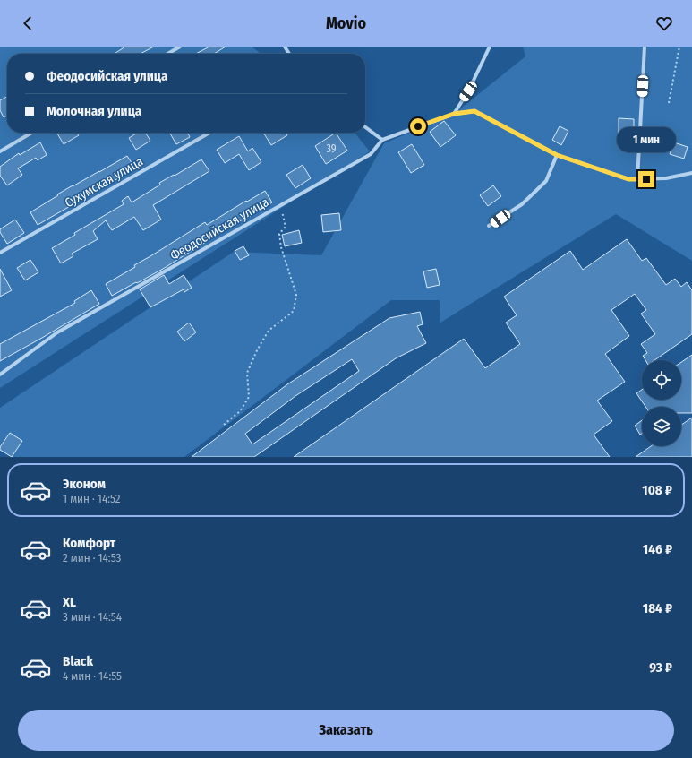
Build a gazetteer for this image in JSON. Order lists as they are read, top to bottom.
{
  "streets": {
    "street": ["Сухумская улица", "Феодосийская улица"]
  },
  "house_numbers": ["39"],
  "page": {
    "header": "Movio",
    "banner": ["Феодосийская улица", "Молочная улица"],
    "bubble": "1 мин",
    "list": [
      {
        "name": "Эконом",
        "note": "1 мин · 14:52",
        "value": "108 ₽"
      },
      {
        "name": "Комфорт",
        "note": "2 мин · 14:53",
        "value": "146 ₽"
      },
      {
        "name": "XL",
        "note": "3 мин · 14:54",
        "value": "184 ₽"
      },
      {
        "name": "Black",
        "note": "4 мин · 14:55",
        "value": "93 ₽"
      }
    ],
    "buttons": "Заказать"
  }
}
